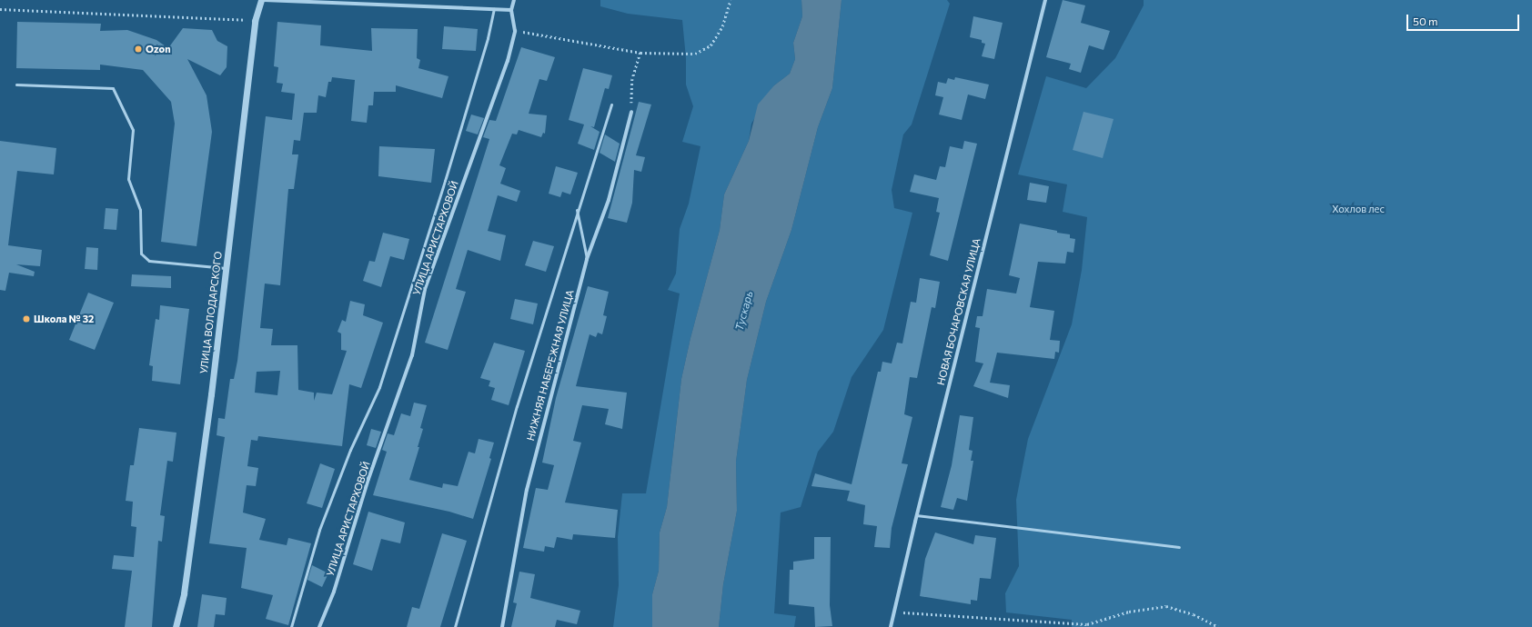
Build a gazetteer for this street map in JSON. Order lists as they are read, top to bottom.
{
  "streets": {
    "street": [
      "УЛИЦА АРИСТАРХОВОЙ",
      "НОВАЯ БОЧАРОВСКАЯ УЛИЦА",
      "УЛИЦА ВОЛОДАРСКОГО",
      "НИЖНЯЯ НАБЕРЕЖНАЯ УЛИЦА"
    ]
  },
  "water": ["Тускарь"],
  "parks": ["Хохлов лес"],
  "places": ["Ozon", "Школа № 32"],
  "scale_bar": "50 m"
}
